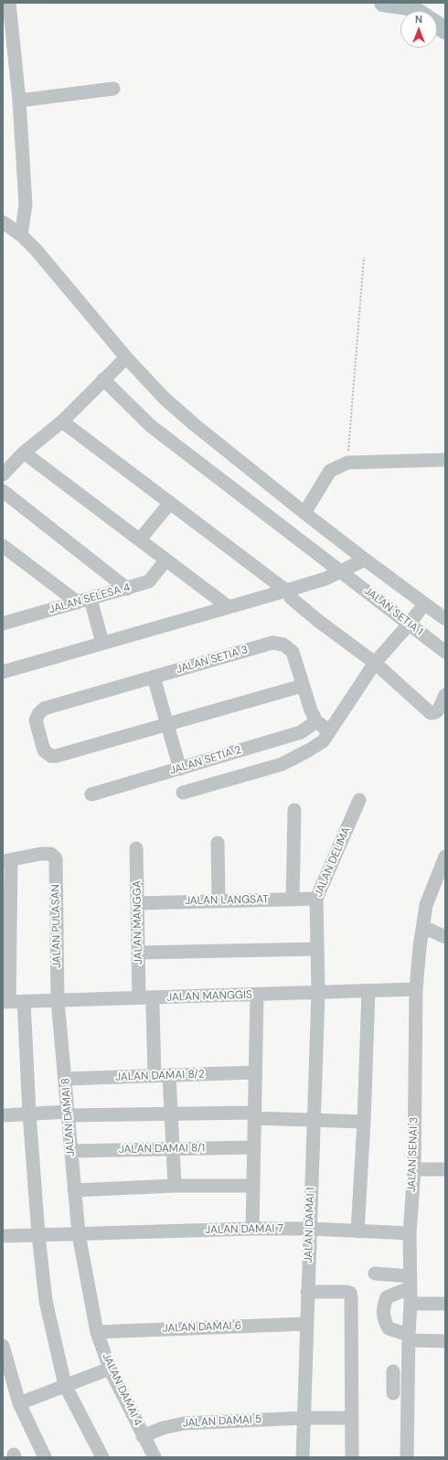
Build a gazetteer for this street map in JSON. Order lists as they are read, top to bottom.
{
  "streets": {
    "street": [
      "JALAN SELESA 4",
      "JALAN SETIA 1",
      "JALAN SETIA 3",
      "JALAN SETIA 2",
      "JALAN DELIMA",
      "JALAN LANGSAT",
      "JALAN MANGGA",
      "JALAN PULASAN",
      "JALAN MANGGIS",
      "JALAN DAMAI 8/2",
      "JALAN DAMAI 8",
      "JALAN DAMAI 8/1",
      "JALAN SENAI 3",
      "JALAN DAMAI 1",
      "JALAN DAMAI 7",
      "JALAN DAMAI 6",
      "JALAN DAMAI 4",
      "JALAN DAMAI 5"
    ]
  },
  "crossings": [
    ["JALAN SETIA 3", "JALAN SETIA 2"],
    ["JALAN DELIMA", "JALAN LANGSAT"],
    ["JALAN DELIMA", "JALAN MANGGIS"],
    ["JALAN DELIMA", "JALAN DAMAI 1"],
    ["JALAN LANGSAT", "JALAN MANGGA"],
    ["JALAN MANGGA", "JALAN MANGGIS"],
    ["JALAN PULASAN", "JALAN MANGGIS"],
    ["JALAN PULASAN", "JALAN DAMAI 8"],
    ["JALAN MANGGIS", "JALAN DAMAI 8"],
    ["JALAN MANGGIS", "JALAN SENAI 3"],
    ["JALAN MANGGIS", "JALAN DAMAI 1"],
    ["JALAN DAMAI 8/2", "JALAN DAMAI 8"],
    ["JALAN DAMAI 8", "JALAN DAMAI 8/1"],
    ["JALAN DAMAI 8", "JALAN DAMAI 7"],
    ["JALAN DAMAI 8", "JALAN DAMAI 4"],
    ["JALAN SENAI 3", "JALAN DAMAI 7"],
    ["JALAN DAMAI 1", "JALAN DAMAI 7"],
    ["JALAN DAMAI 1", "JALAN DAMAI 6"],
    ["JALAN DAMAI 1", "JALAN DAMAI 5"],
    ["JALAN DAMAI 7", "JALAN DAMAI 4"],
    ["JALAN DAMAI 6", "JALAN DAMAI 4"],
    ["JALAN DAMAI 4", "JALAN DAMAI 5"]
  ],
  "north": "top"
}
